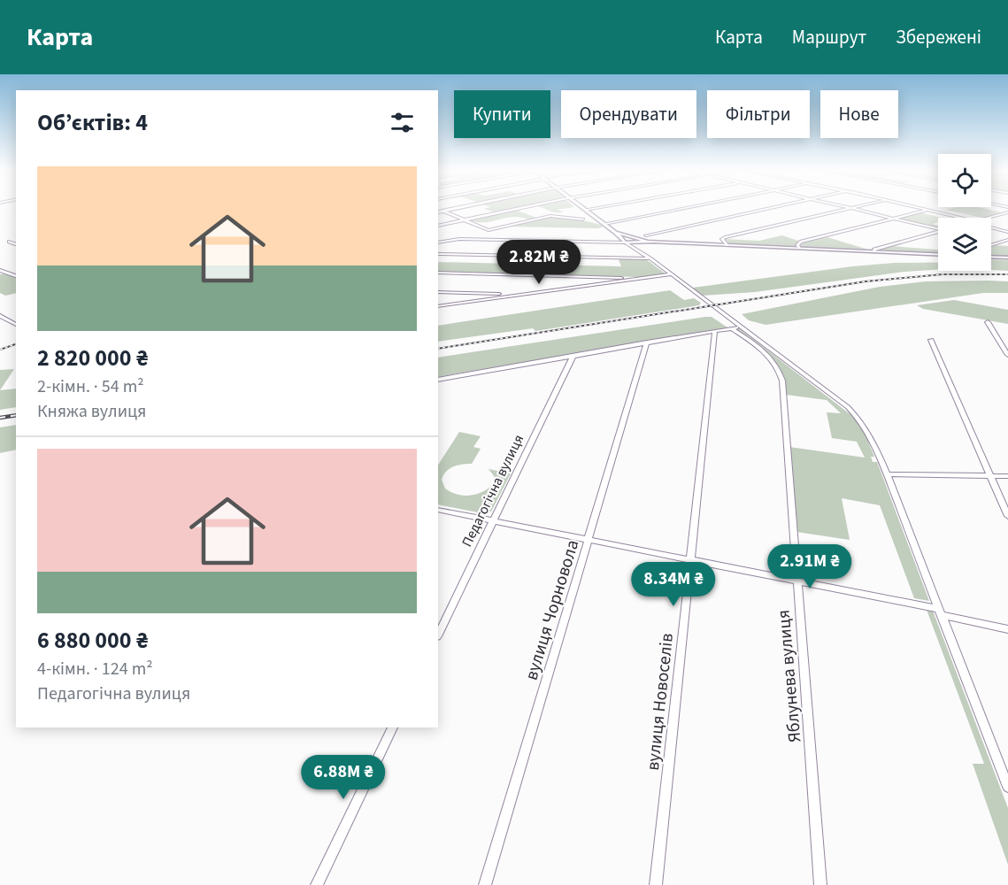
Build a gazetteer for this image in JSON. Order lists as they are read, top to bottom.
{
  "streets": {
    "street": [
      "Педагогічна вулиця",
      "вулиця Чорновола",
      "Яблунева вулиця",
      "вулиця Новоселів"
    ]
  },
  "page": {
    "header": "Карта",
    "nav": ["Карта", "Маршрут", "Збережені"],
    "chip": [
      "Купити",
      "Орендувати",
      "Фільтри",
      "Нове"
    ],
    "heading": "Об’єктів: 4",
    "list": [
      {
        "name": "2 820 000 ₴",
        "note": "2-кімн. · 54 m² · Княжа вулиця"
      },
      {
        "name": "6 880 000 ₴",
        "note": "4-кімн. · 124 m² · Педагогічна вулиця"
      }
    ],
    "price": [
      "2.82M ₴",
      "2.91M ₴",
      "8.34M ₴",
      "6.88M ₴"
    ]
  }
}
